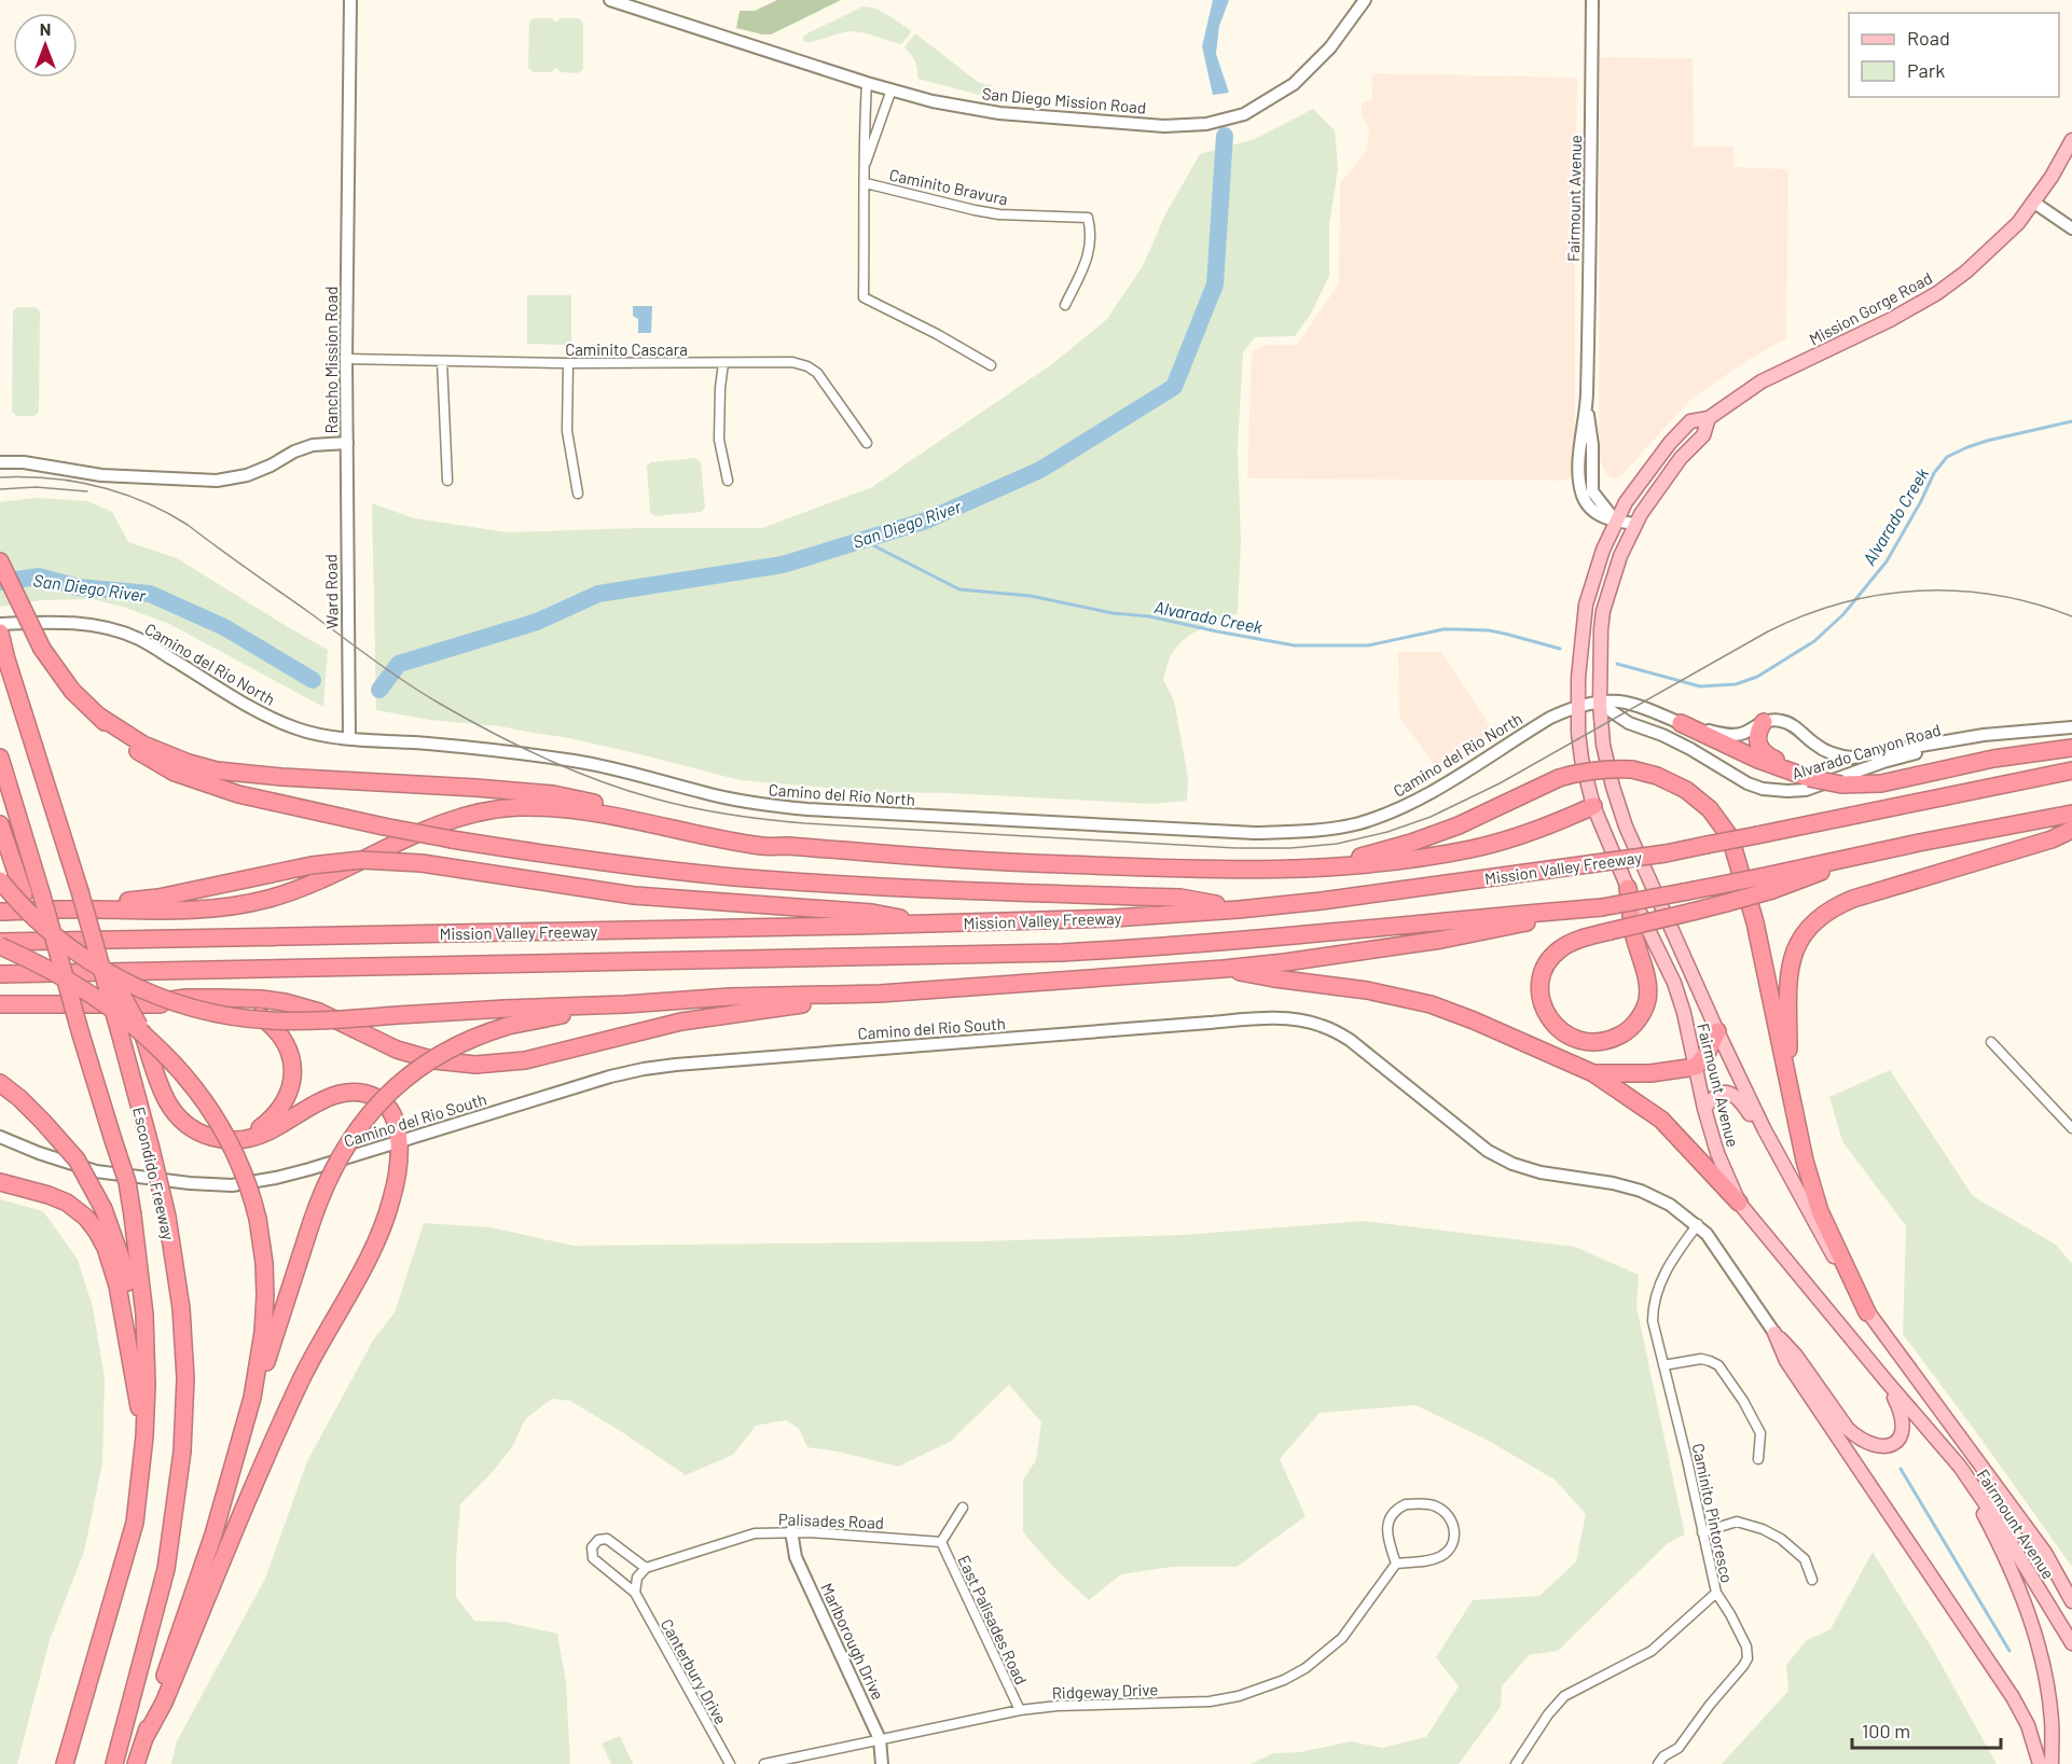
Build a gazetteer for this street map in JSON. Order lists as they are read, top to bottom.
{
  "streets": {
    "highway": ["Mission Valley Freeway", "Escondido Freeway"],
    "main road": ["Fairmount Avenue", "Mission Gorge Road"],
    "street": [
      "San Diego Mission Road",
      "Caminito Bravura",
      "Caminito Cascara",
      "Rancho Mission Road",
      "Ward Road",
      "Camino del Rio North",
      "Alvarado Canyon Road",
      "Camino del Rio South",
      "Caminito Pintoresco",
      "Palisades Road",
      "East Palisades Road",
      "Marlborough Drive",
      "Canterbury Drive",
      "Ridgeway Drive"
    ]
  },
  "crossings": [
    ["Fairmount Avenue", "Mission Gorge Road"],
    ["Fairmount Avenue", "Camino del Rio North"],
    ["Fairmount Avenue", "Alvarado Canyon Road"],
    ["Caminito Cascara", "Rancho Mission Road"],
    ["Rancho Mission Road", "Ward Road"],
    ["Ward Road", "Camino del Rio North"],
    ["Camino del Rio North", "Alvarado Canyon Road"],
    ["Camino del Rio South", "Escondido Freeway"],
    ["Camino del Rio South", "Caminito Pintoresco"],
    ["Palisades Road", "East Palisades Road"],
    ["Palisades Road", "Marlborough Drive"],
    ["East Palisades Road", "Ridgeway Drive"],
    ["Marlborough Drive", "Ridgeway Drive"]
  ],
  "water": ["Alvarado Creek", "San Diego River"],
  "legend": ["Road", "Park"],
  "scale_bar": "100 m",
  "north": "top"
}
